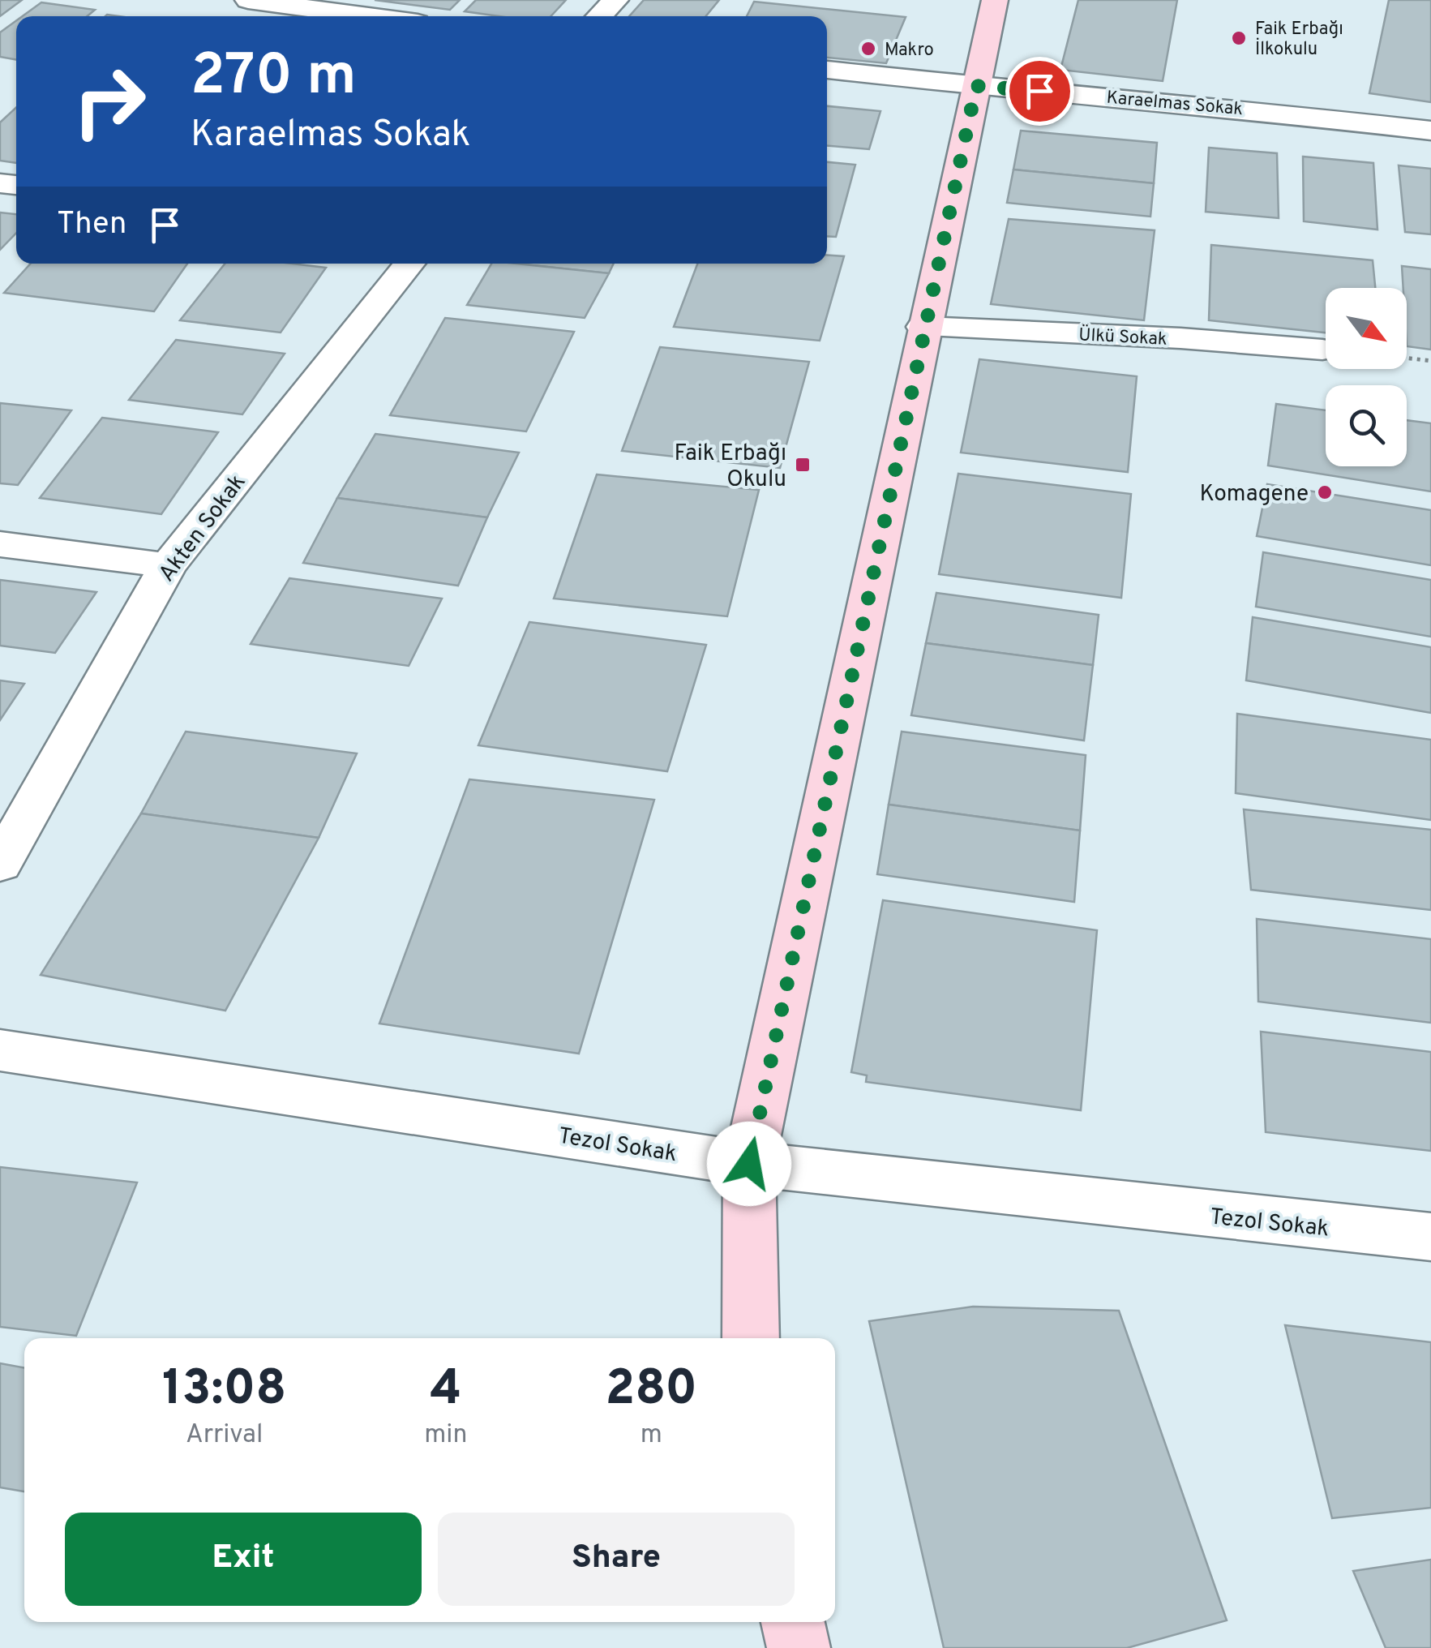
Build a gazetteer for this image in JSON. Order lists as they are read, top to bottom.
{
  "streets": {
    "street": [
      "Karaelmas Sokak",
      "Ülkü Sokak",
      "Akten Sokak",
      "Tezol Sokak"
    ]
  },
  "places": {
    "other": ["Faik Erbağı İlkokulu", "Makro", "Komagene"],
    "transit": ["Faik Erbağı Okulu"]
  },
  "north": "bottom right",
  "page": {
    "turn": ["270 m", "Karaelmas Sokak"],
    "then": "Then",
    "eta": [
      "13:08",
      "Arrival",
      "4",
      "min",
      "280",
      "m"
    ],
    "buttons": ["Exit", "Share"]
  }
}
